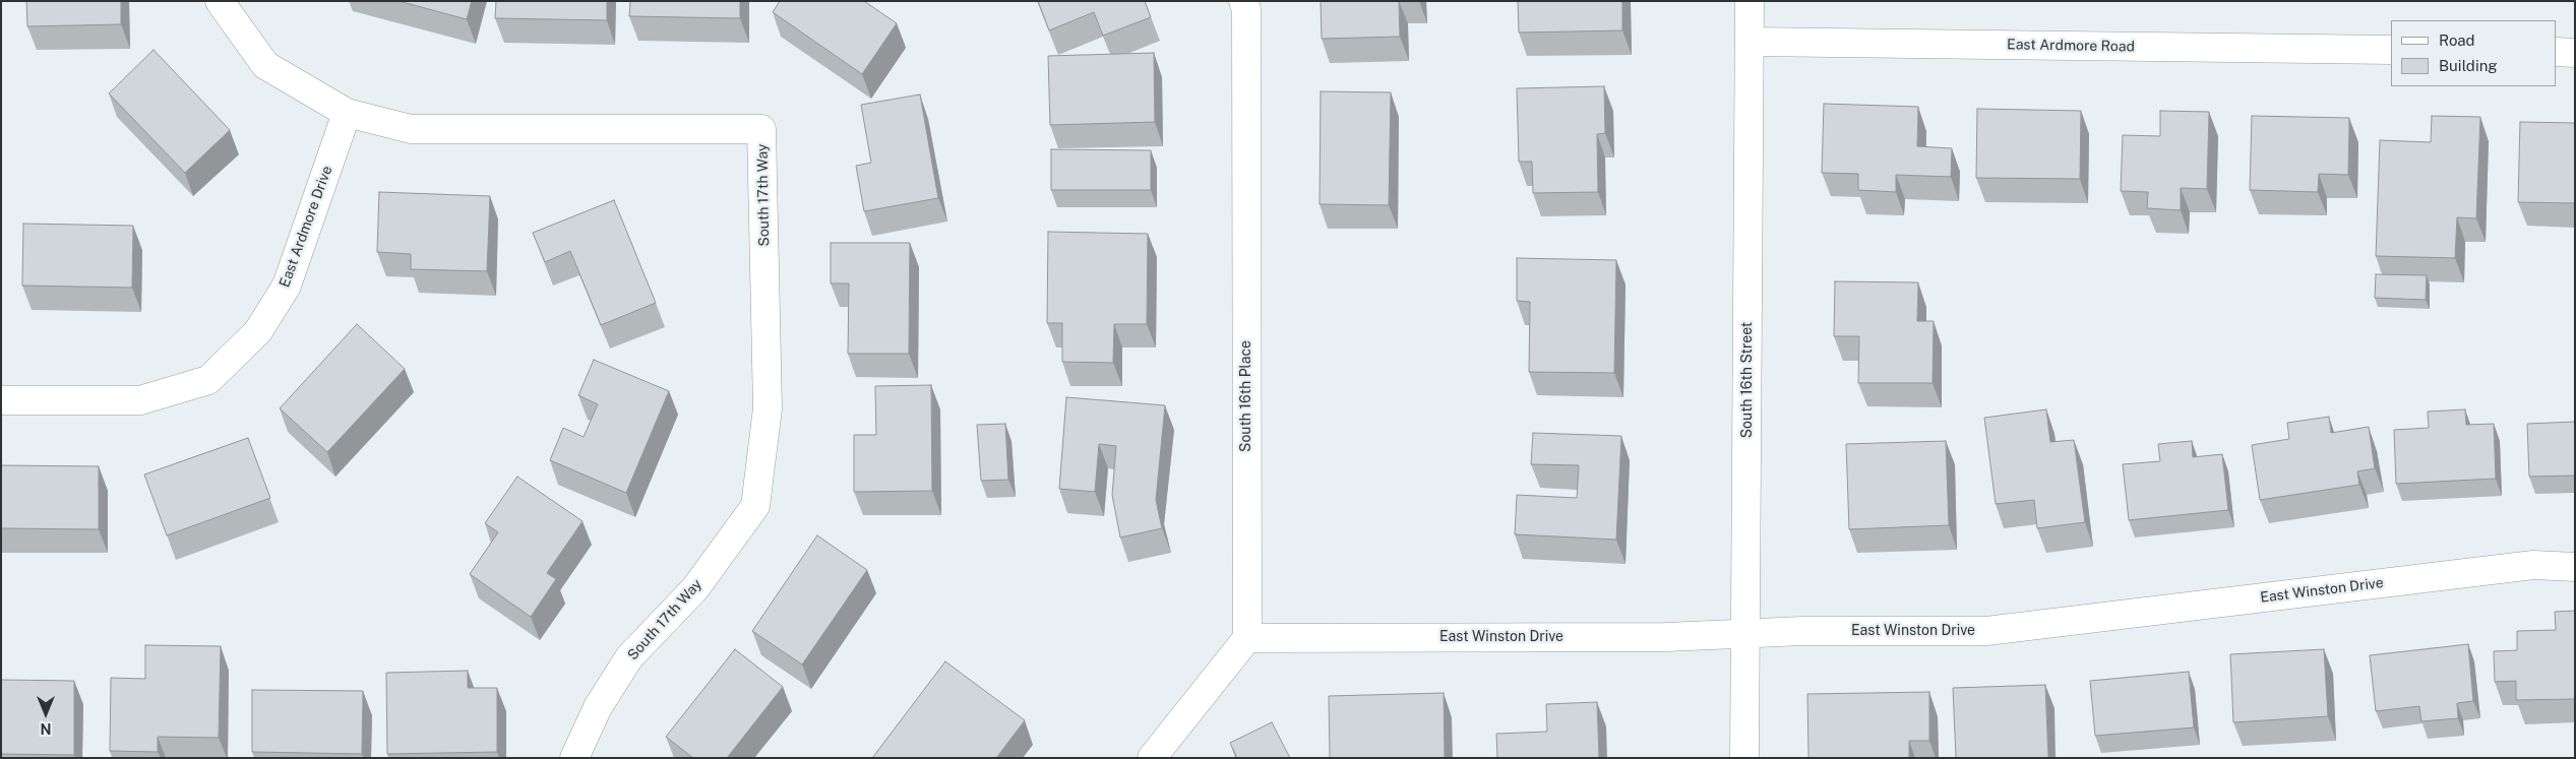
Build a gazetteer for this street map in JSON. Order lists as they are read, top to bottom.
{
  "streets": {
    "street": [
      "East Ardmore Road",
      "South 17th Way",
      "East Ardmore Drive",
      "South 16th Street",
      "South 16th Place",
      "East Winston Drive"
    ]
  },
  "crossings": [
    ["East Ardmore Road", "South 16th Street"],
    ["South 17th Way", "East Ardmore Drive"],
    ["South 16th Street", "East Winston Drive"],
    ["South 16th Place", "East Winston Drive"]
  ],
  "legend": ["Road", "Building"],
  "north": "bottom"
}
